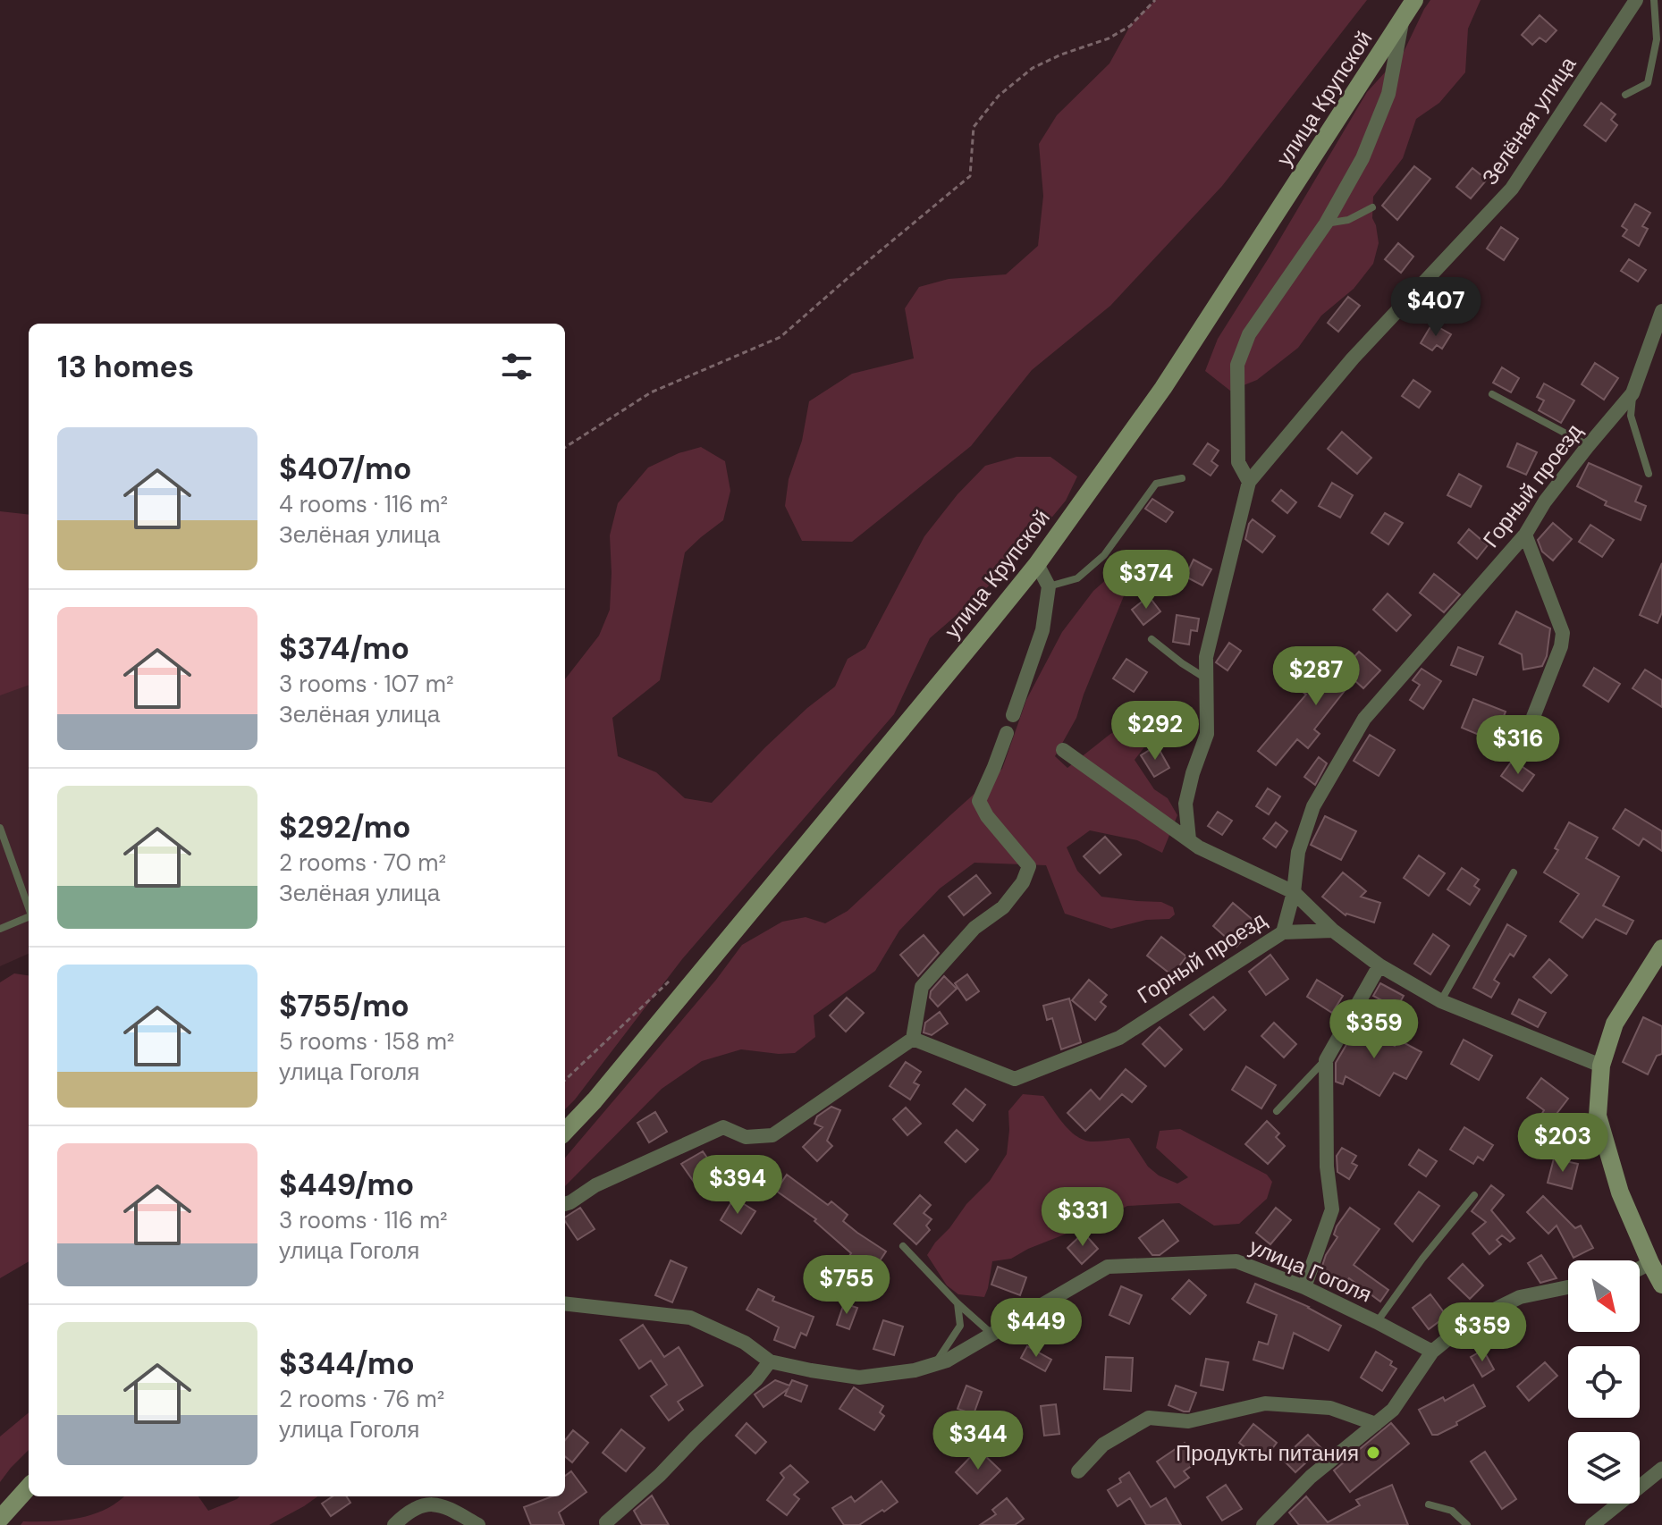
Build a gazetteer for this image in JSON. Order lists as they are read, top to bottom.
{
  "streets": {
    "street": [
      "улица Крупской",
      "Зелёная улица",
      "Горный проезд",
      "улица Гоголя"
    ]
  },
  "places": ["Продукты питания"],
  "north": "bottom right",
  "page": {
    "price": [
      "$407",
      "$374",
      "$287",
      "$292",
      "$316",
      "$359",
      "$203",
      "$394",
      "$331",
      "$755",
      "$449",
      "$359",
      "$344"
    ],
    "heading": "13 homes",
    "list": [
      {
        "name": "$407/mo",
        "note": "4 rooms · 116 m² · Зелёная улица"
      },
      {
        "name": "$374/mo",
        "note": "3 rooms · 107 m² · Зелёная улица"
      },
      {
        "name": "$292/mo",
        "note": "2 rooms · 70 m² · Зелёная улица"
      },
      {
        "name": "$755/mo",
        "note": "5 rooms · 158 m² · улица Гоголя"
      },
      {
        "name": "$449/mo",
        "note": "3 rooms · 116 m² · улица Гоголя"
      },
      {
        "name": "$344/mo",
        "note": "2 rooms · 76 m² · улица Гоголя"
      }
    ]
  }
}
